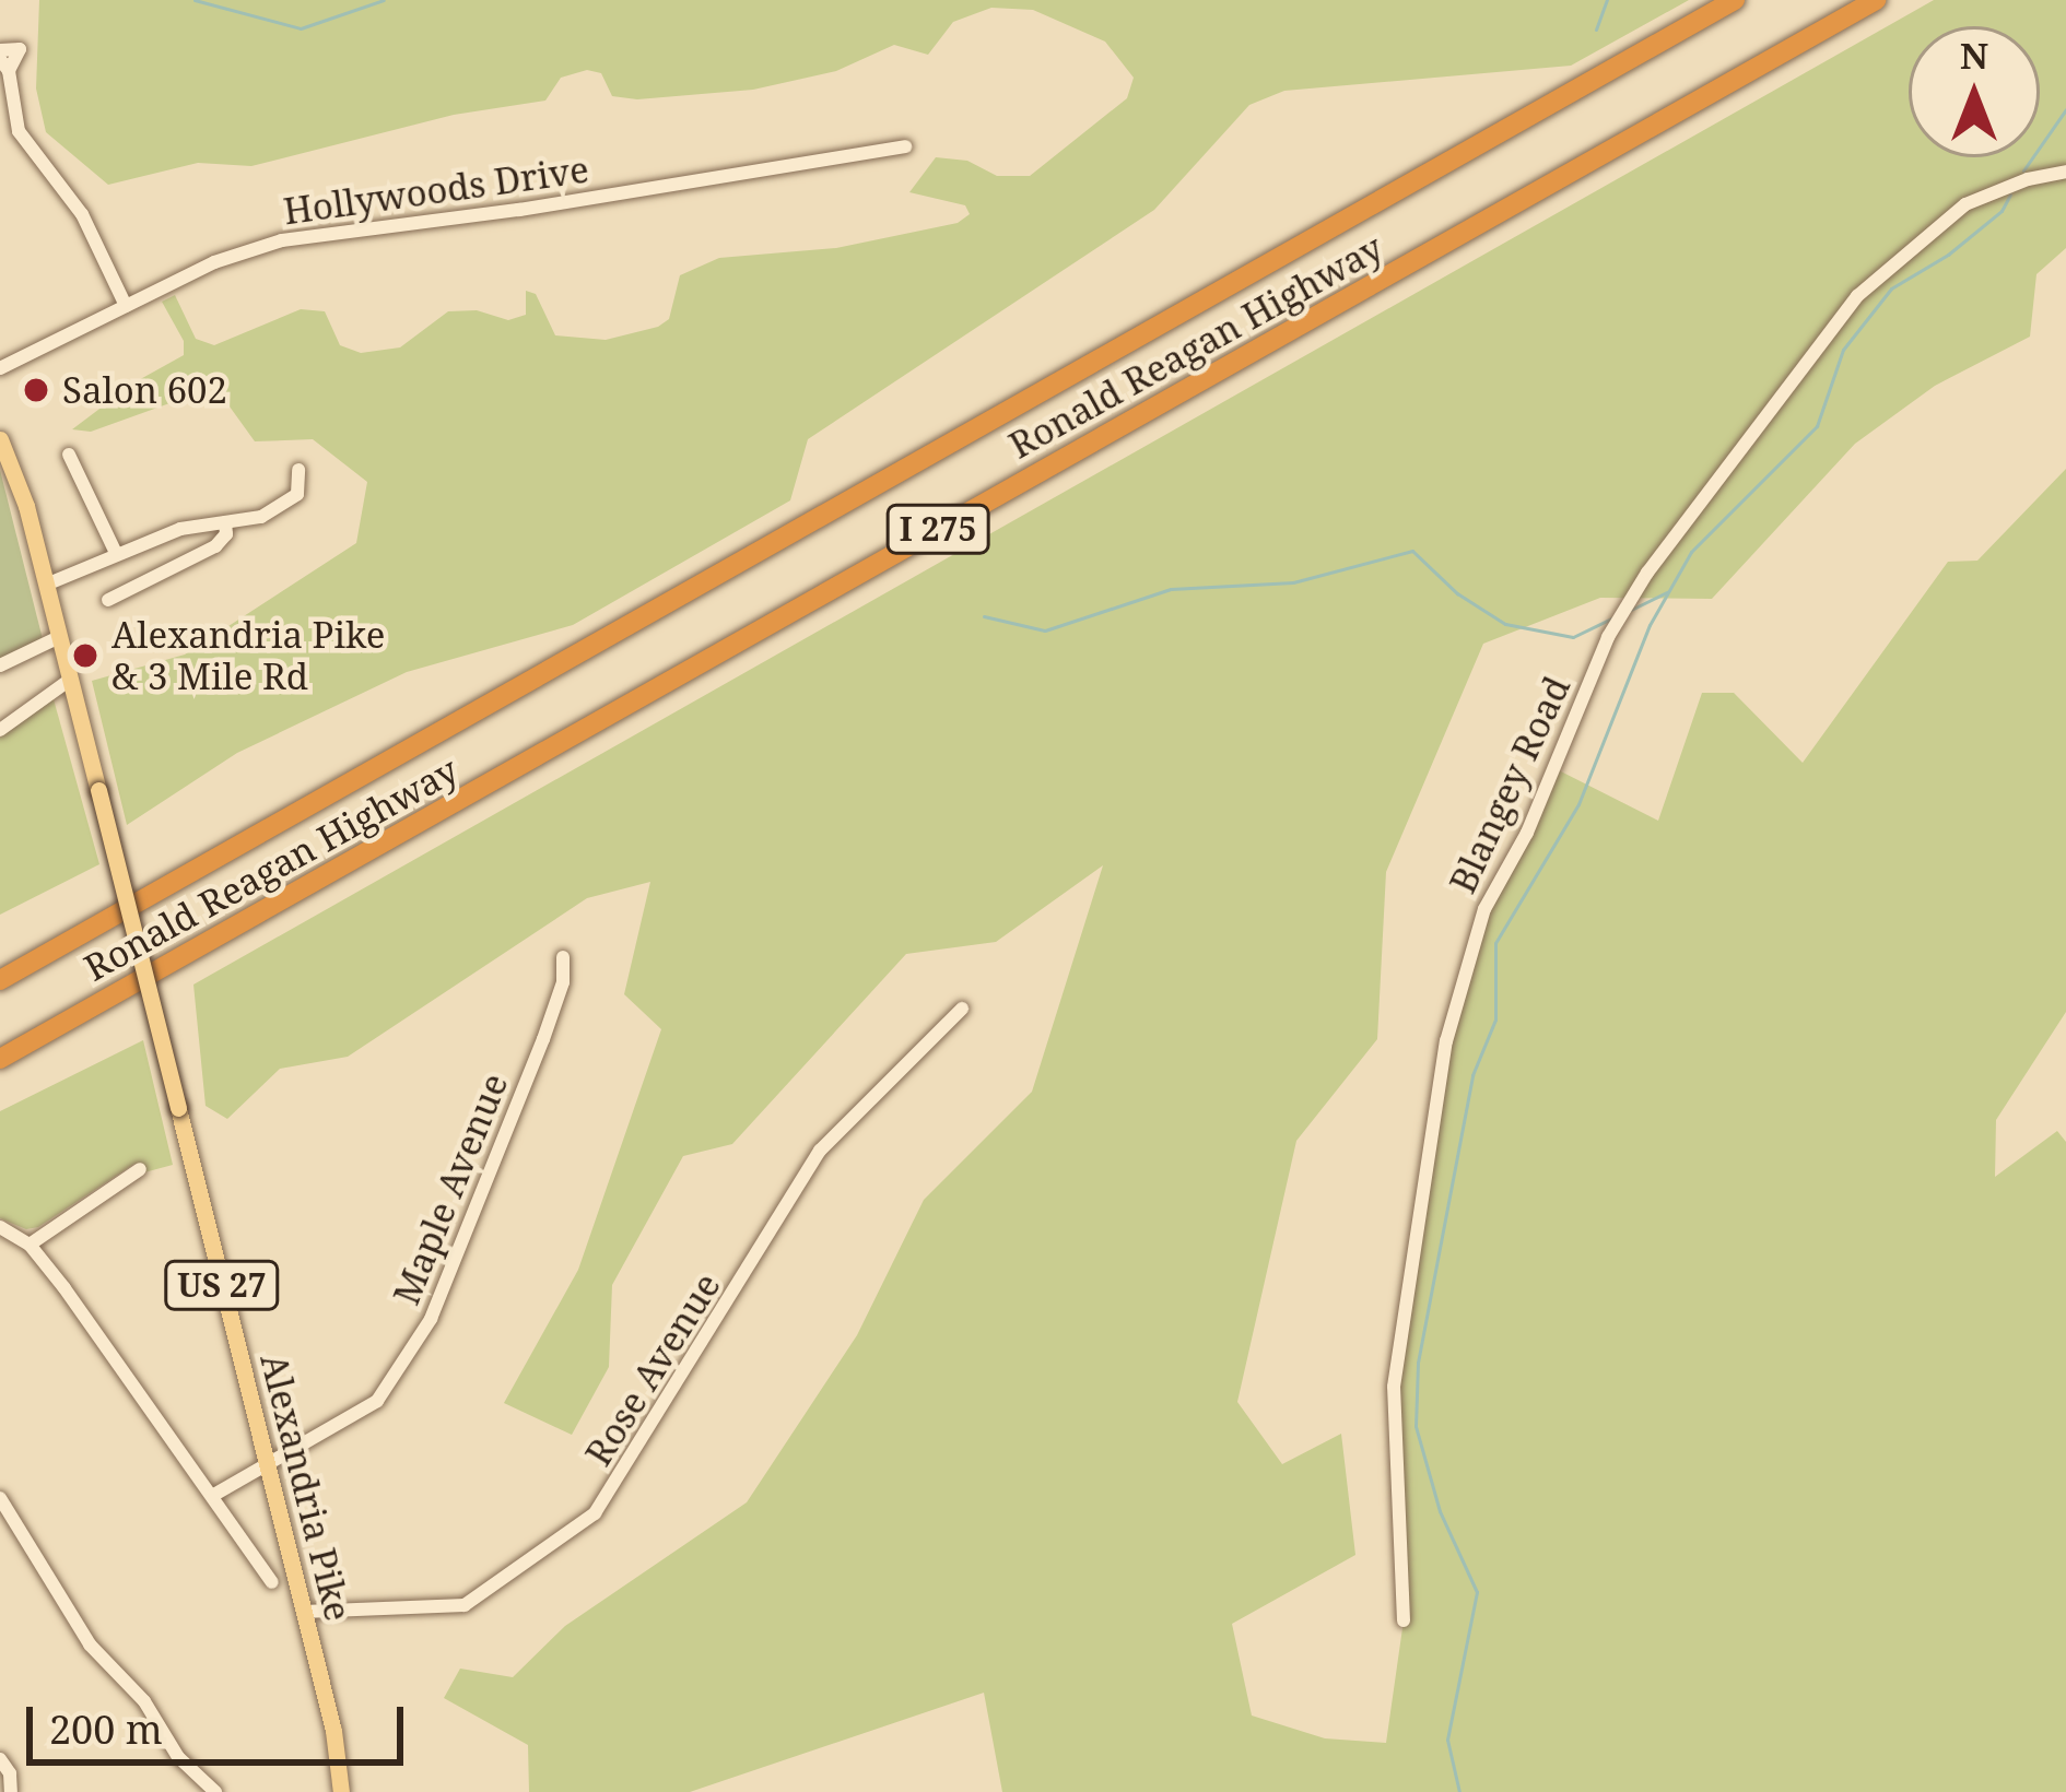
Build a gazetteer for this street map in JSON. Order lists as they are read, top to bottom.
{
  "streets": {
    "highway": ["Ronald Reagan Highway", "I 275"],
    "main road": ["US 27", "Alexandria Pike"],
    "street": [
      "Hollywoods Drive",
      "Blangey Road",
      "Maple Avenue",
      "Rose Avenue"
    ]
  },
  "crossings": [
    ["Maple Avenue", "Alexandria Pike"],
    ["Rose Avenue", "Alexandria Pike"]
  ],
  "places": ["Salon 602", "Alexandria Pike & 3 Mile Rd"],
  "scale_bar": "200 m",
  "north": "top"
}
